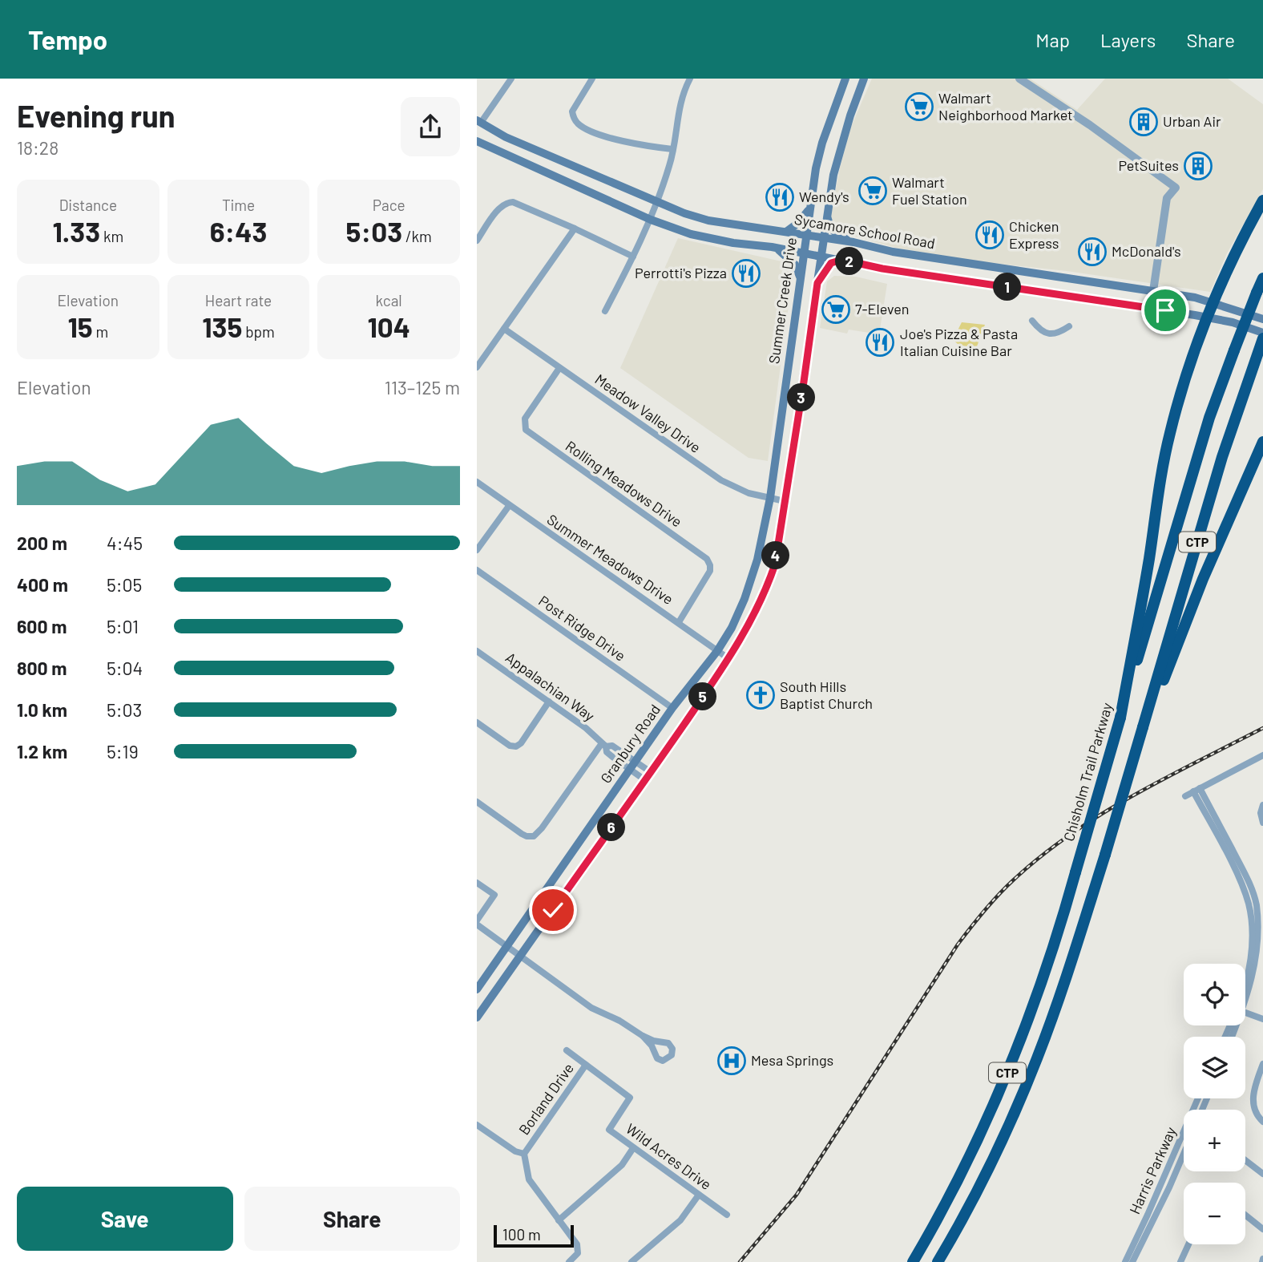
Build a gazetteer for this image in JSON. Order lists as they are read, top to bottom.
{
  "streets": {
    "highway": ["CTP", "Chisholm Trail Parkway"],
    "main road": ["Sycamore School Road", "Summer Creek Drive", "Granbury Road"],
    "street": [
      "Meadow Valley Drive",
      "Rolling Meadows Drive",
      "Summer Meadows Drive",
      "Post Ridge Drive",
      "Appalachian Way",
      "Borland Drive",
      "Wild Acres Drive",
      "Harris Parkway"
    ]
  },
  "crossings": [
    ["Sycamore School Road", "Summer Creek Drive"],
    ["Summer Creek Drive", "Meadow Valley Drive"],
    ["Summer Creek Drive", "Granbury Road"],
    ["Meadow Valley Drive", "Rolling Meadows Drive"],
    ["Meadow Valley Drive", "Granbury Road"],
    ["Rolling Meadows Drive", "Summer Meadows Drive"],
    ["Summer Meadows Drive", "Granbury Road"],
    ["Post Ridge Drive", "Granbury Road"],
    ["Appalachian Way", "Granbury Road"],
    ["Borland Drive", "Wild Acres Drive"]
  ],
  "places": {
    "supermarket": ["Walmart Neighborhood Market", "Walmart Fuel Station", "7-Eleven"],
    "building": ["Urban Air", "PetSuites"],
    "restaurant": [
      "Wendy's",
      "Chicken Express",
      "McDonald's",
      "Perrotti's Pizza",
      "Joe's Pizza & Pasta Italian Cuisine Bar"
    ],
    "church": ["South Hills Baptist Church"],
    "hospital": ["Mesa Springs"]
  },
  "scale_bar": "100 m",
  "page": {
    "header": "Tempo",
    "nav": ["Map", "Layers", "Share"],
    "heading": ["Evening run", "18:28"],
    "stats": [
      ["Distance", "1.33 km"],
      ["Time", "6:43"],
      ["Pace", "5:03 /km"],
      ["Elevation", "15 m"],
      ["Heart rate", "135 bpm"],
      ["kcal", "104"]
    ],
    "pins": [
      "2",
      "1",
      "3",
      "4",
      "5",
      "6"
    ],
    "chart": ["Elevation", "113–125 m"],
    "list": [
      {
        "name": "200 m",
        "note": "4:45"
      },
      {
        "name": "400 m",
        "note": "5:05"
      },
      {
        "name": "600 m",
        "note": "5:01"
      },
      {
        "name": "800 m",
        "note": "5:04"
      },
      {
        "name": "1.0 km",
        "note": "5:03"
      },
      {
        "name": "1.2 km",
        "note": "5:19"
      }
    ],
    "map_buttons": ["+", "−"],
    "buttons": ["Save", "Share"],
    "scale": "100 m"
  }
}
